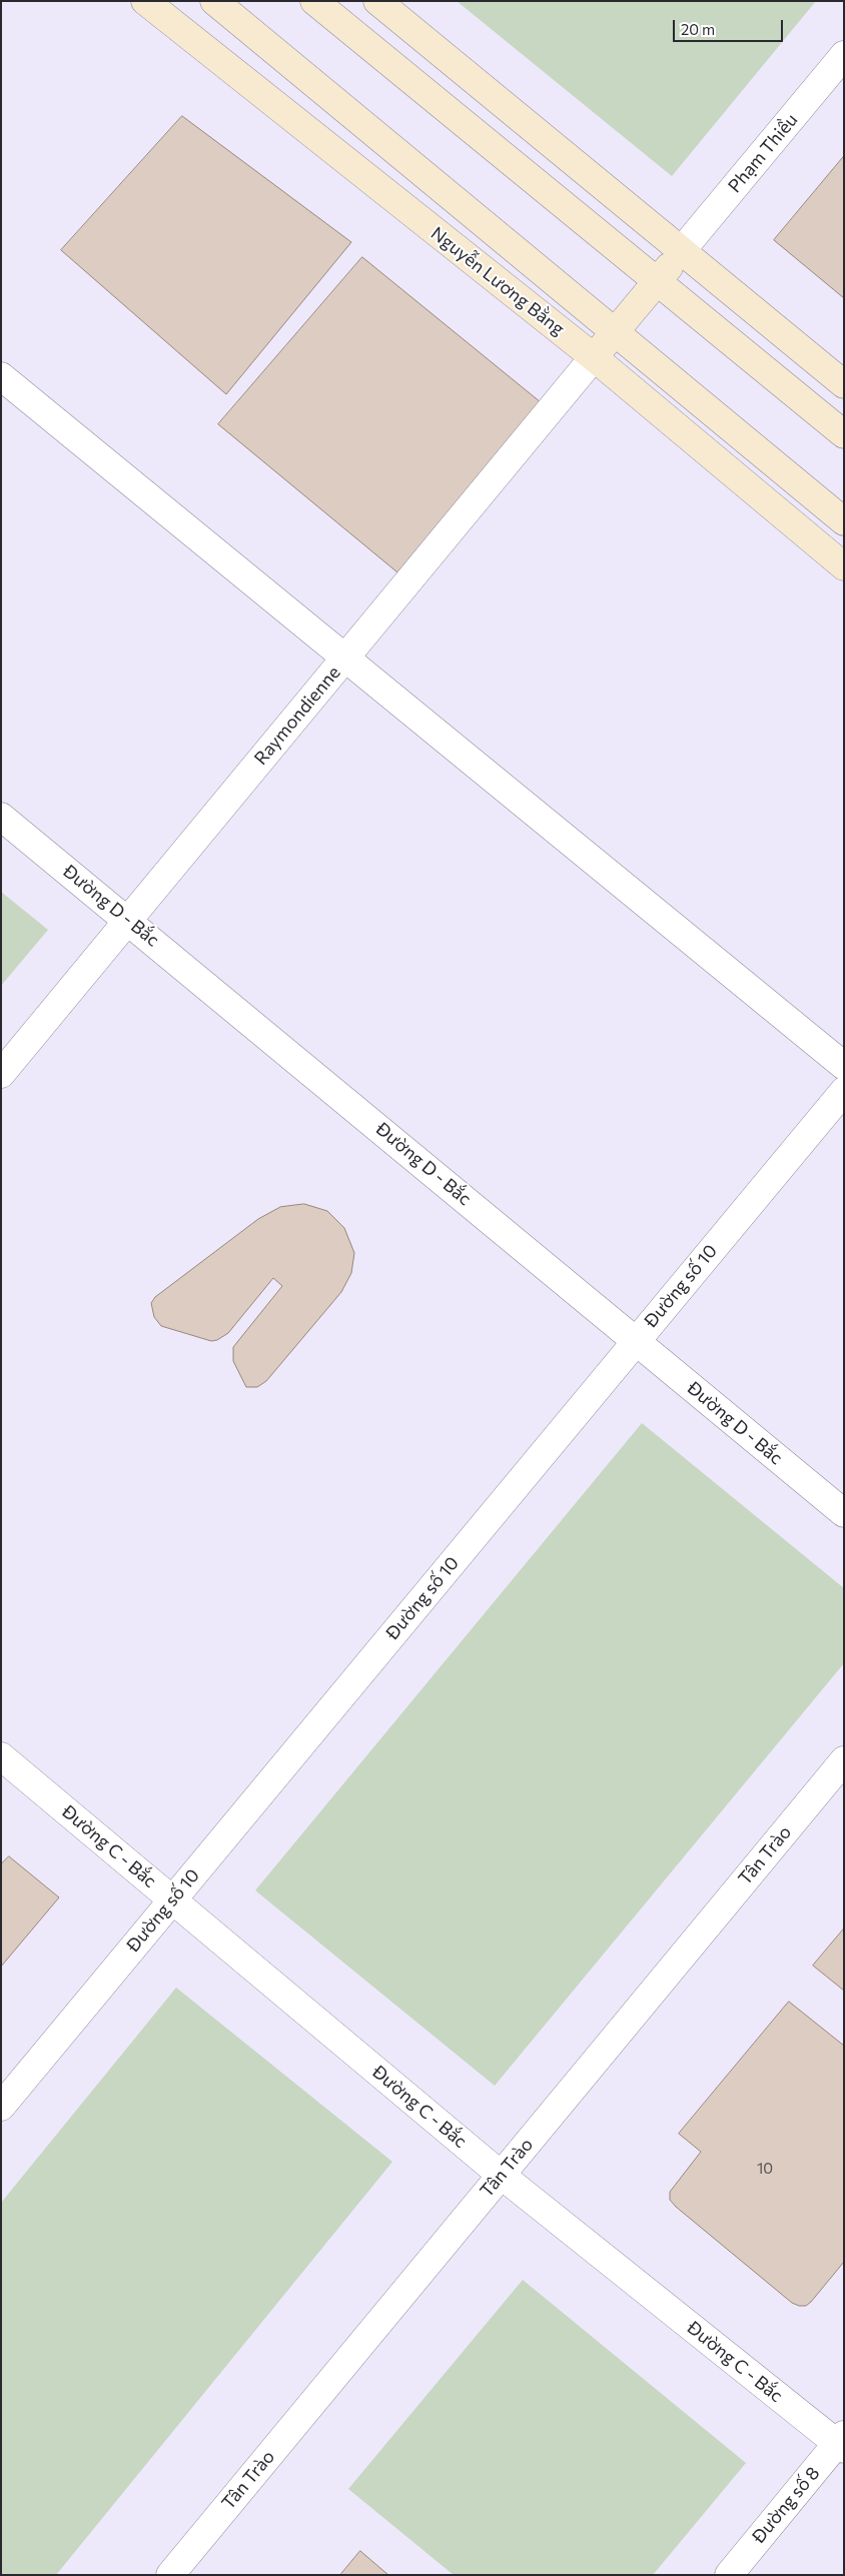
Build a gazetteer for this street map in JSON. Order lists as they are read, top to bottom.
{
  "streets": {
    "main road": ["Nguyễn Lương Bằng"],
    "street": [
      "Phạm Thiều",
      "Raymondienne",
      "Đường D - Bắc",
      "Đường số 10",
      "Đường C - Bắc",
      "Tân Trào",
      "Đường số 8"
    ]
  },
  "crossings": [
    ["Nguyễn Lương Bằng", "Raymondienne"],
    ["Raymondienne", "Đường D - Bắc"],
    ["Đường D - Bắc", "Đường số 10"],
    ["Đường số 10", "Đường C - Bắc"],
    ["Đường C - Bắc", "Tân Trào"],
    ["Đường C - Bắc", "Đường số 8"]
  ],
  "house_numbers": ["10"],
  "scale_bar": "20 m"
}
